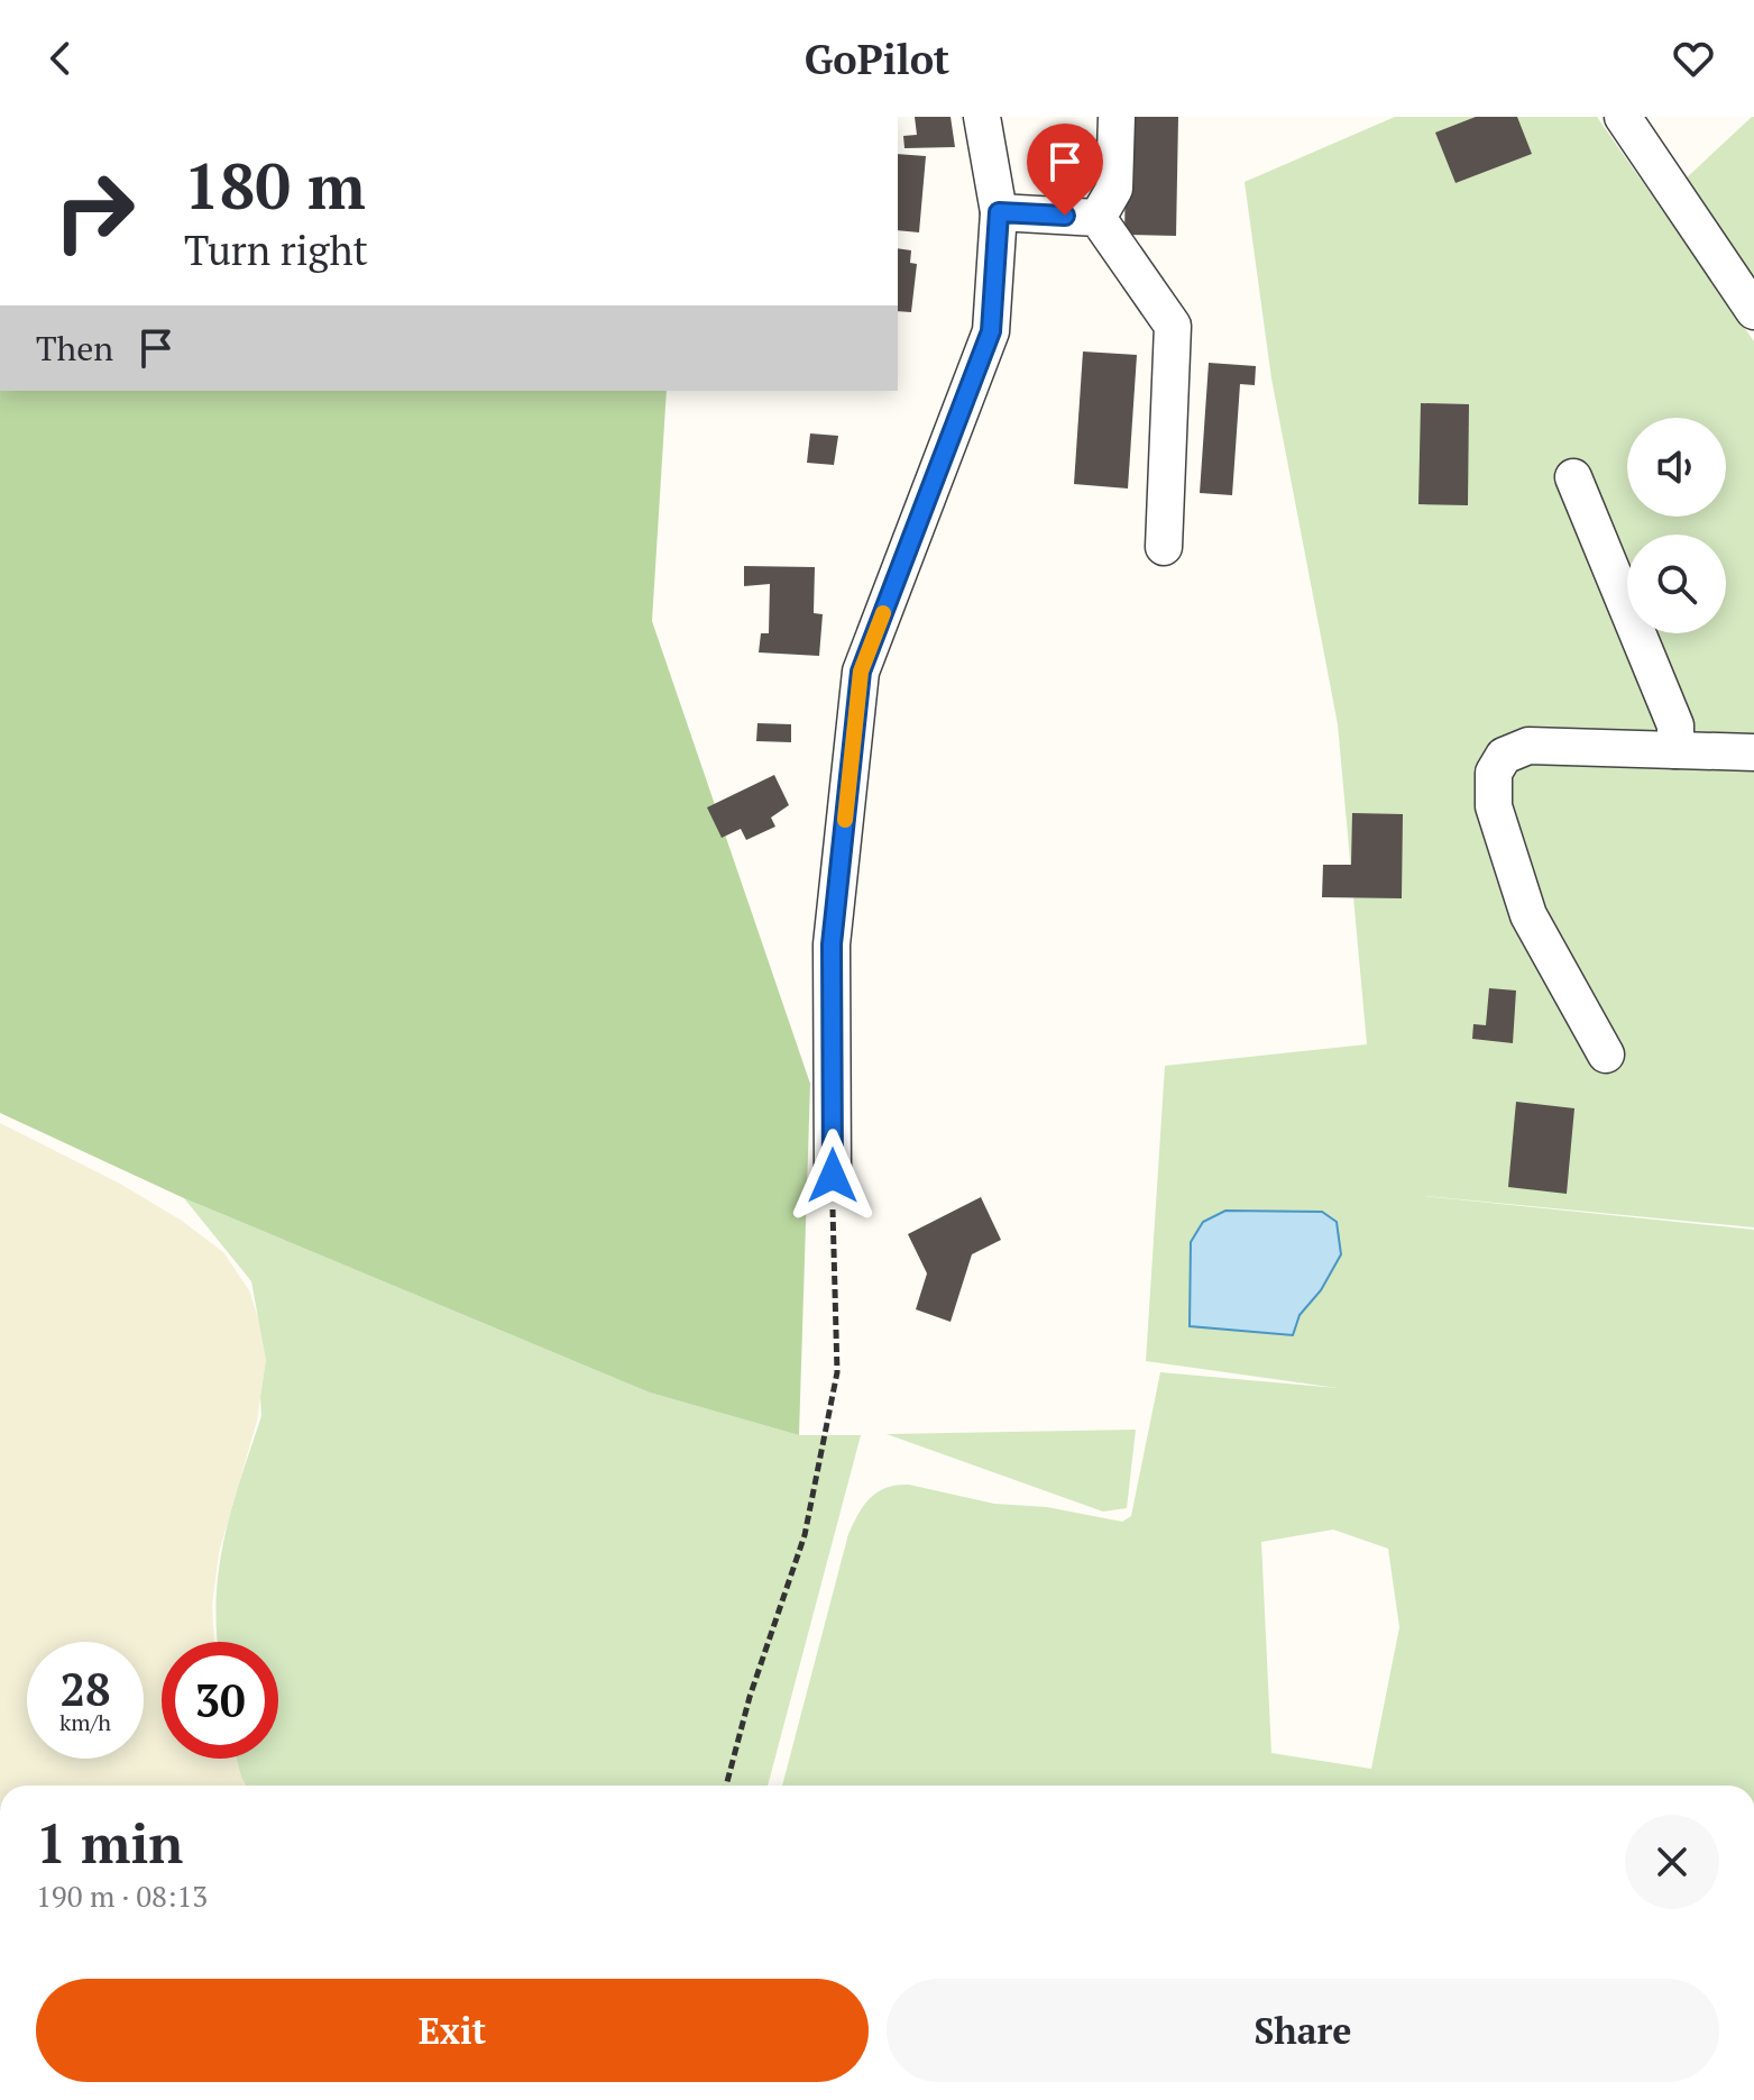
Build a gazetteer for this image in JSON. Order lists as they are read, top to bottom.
{
  "page": {
    "header": "GoPilot",
    "turn": ["180 m", "Turn right"],
    "then": "Then",
    "speed": "28 km/h",
    "limit": "30",
    "heading": ["1 min", "190 m · 08:13"],
    "buttons": ["Exit", "Share"]
  }
}
